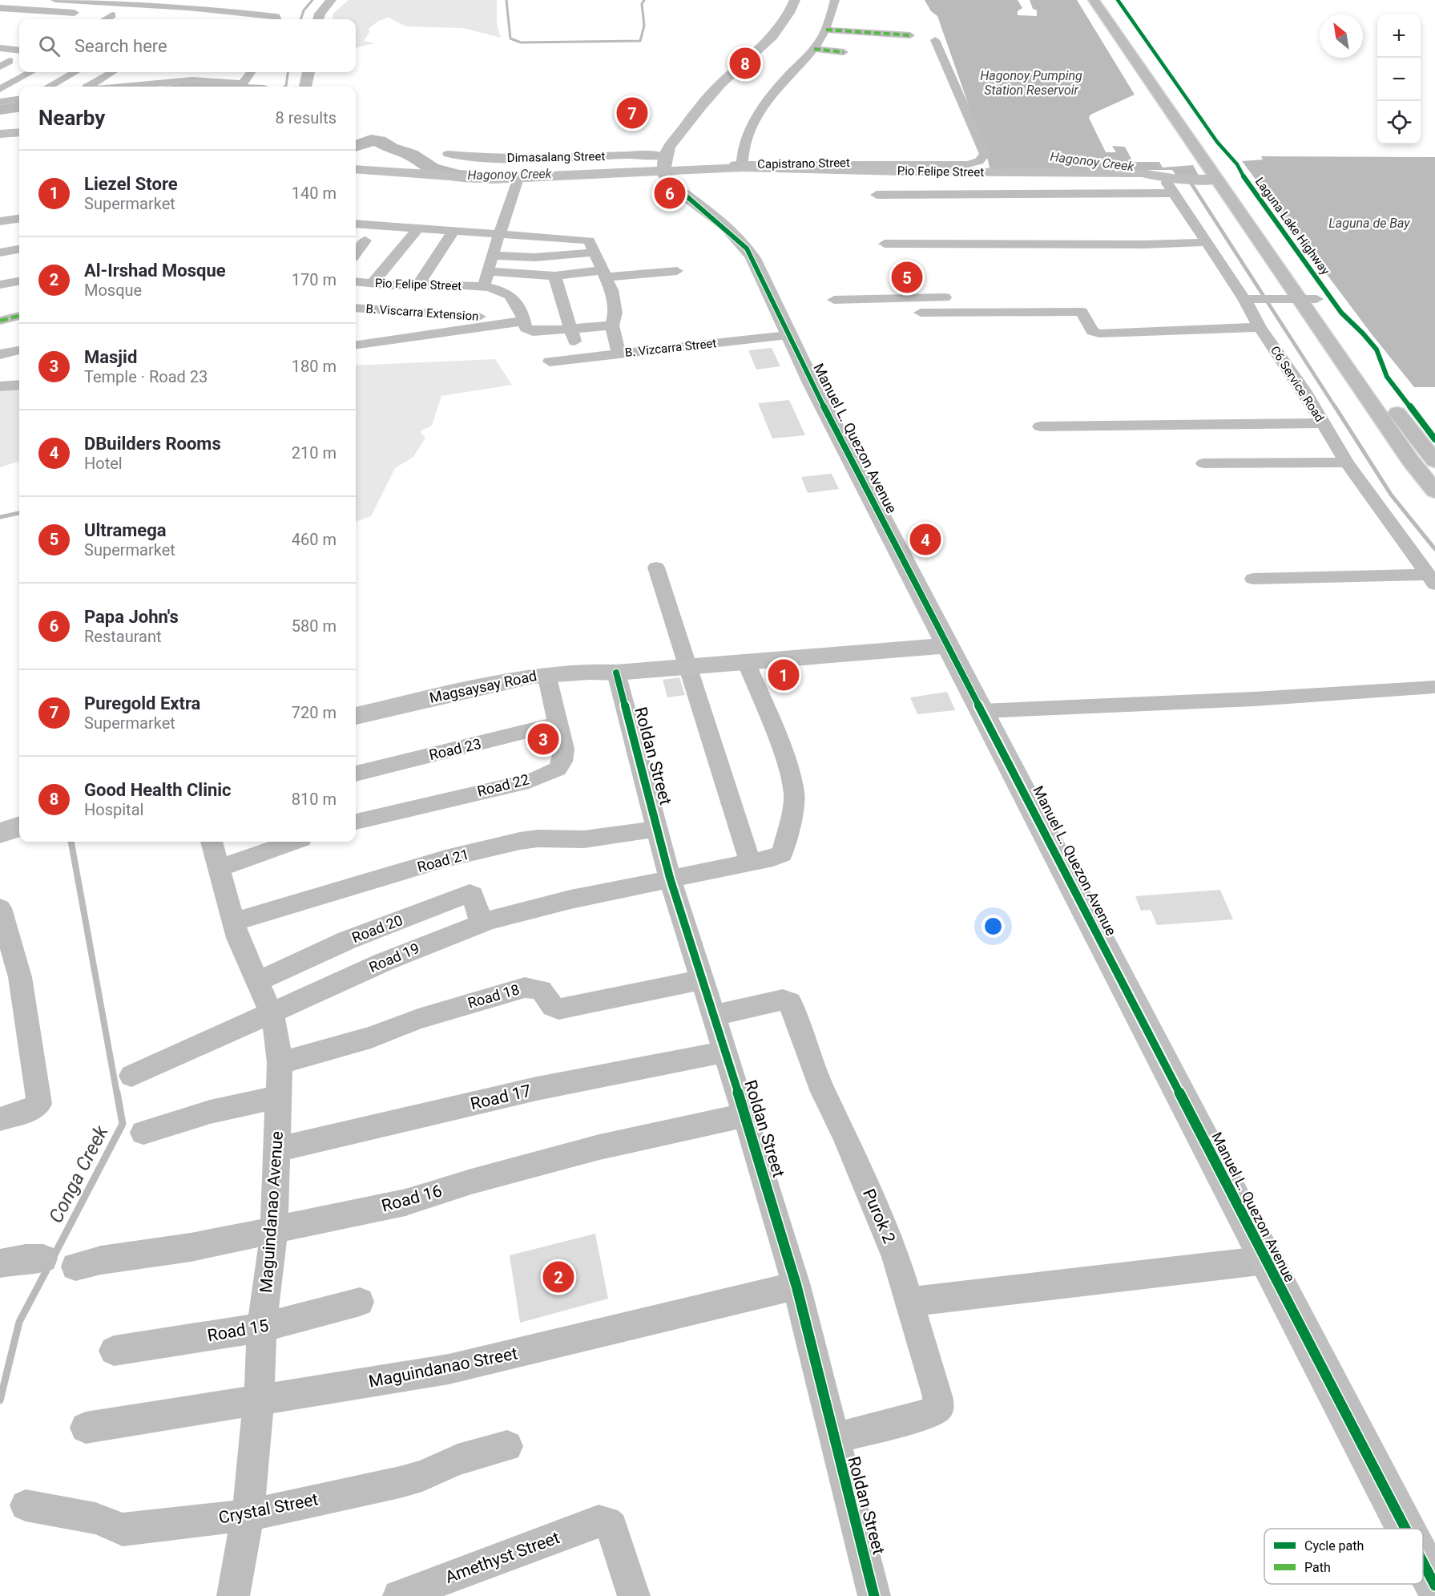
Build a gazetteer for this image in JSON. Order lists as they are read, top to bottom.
{
  "streets": {
    "main road": [
      "Pio Felipe Street",
      "Laguna Lake Highway",
      "Manuel L. Quezon Avenue",
      "Magsaysay Road"
    ],
    "street": [
      "Dimasalang Street",
      "Capistrano Street",
      "B. Viscarra Extension",
      "B. Vizcarra Street",
      "C6 Service Road",
      "Road 23",
      "Roldan Street",
      "Road 22",
      "Road 21",
      "Road 20",
      "Road 19",
      "Road 18",
      "Road 17",
      "Road 16",
      "Maguindanao Avenue",
      "Purok 2",
      "Road 15",
      "Maguindanao Street",
      "Crystal Street",
      "Amethyst Street"
    ]
  },
  "crossings": [
    ["Dimasalang Street", "Pio Felipe Street"],
    ["Dimasalang Street", "Manuel L. Quezon Avenue"],
    ["Capistrano Street", "Pio Felipe Street"],
    ["Pio Felipe Street", "Laguna Lake Highway"],
    ["Pio Felipe Street", "C6 Service Road"],
    ["Pio Felipe Street", "Manuel L. Quezon Avenue"],
    ["B. Vizcarra Street", "Manuel L. Quezon Avenue"],
    ["Manuel L. Quezon Avenue", "Magsaysay Road"],
    ["Magsaysay Road", "Roldan Street"],
    ["Magsaysay Road", "Road 22"],
    ["Magsaysay Road", "Road 19"],
    ["Road 23", "Road 22"],
    ["Roldan Street", "Road 21"],
    ["Roldan Street", "Road 19"],
    ["Roldan Street", "Road 18"],
    ["Roldan Street", "Road 17"],
    ["Roldan Street", "Road 16"],
    ["Roldan Street", "Purok 2"],
    ["Roldan Street", "Maguindanao Street"],
    ["Road 21", "Maguindanao Avenue"],
    ["Road 20", "Road 19"],
    ["Road 20", "Maguindanao Avenue"],
    ["Road 19", "Maguindanao Avenue"],
    ["Road 18", "Maguindanao Avenue"],
    ["Road 17", "Maguindanao Avenue"],
    ["Road 16", "Maguindanao Avenue"],
    ["Maguindanao Avenue", "Road 15"],
    ["Maguindanao Avenue", "Maguindanao Street"],
    ["Maguindanao Avenue", "Crystal Street"]
  ],
  "water": [
    "Hagonoy Pumping Station Reservoir",
    "Hagonoy Creek",
    "Laguna de Bay",
    "Conga Creek"
  ],
  "legend": ["Cycle path", "Path"],
  "north": "top left",
  "page": {
    "map_buttons": ["+", "−"],
    "search": "Search here",
    "pins": [
      "8",
      "7",
      "6",
      "5",
      "4",
      "1",
      "3",
      "2"
    ],
    "heading": ["Nearby", "8 results"],
    "list": [
      {
        "mark": "1",
        "name": "Liezel Store",
        "note": "Supermarket",
        "value": "140 m"
      },
      {
        "mark": "2",
        "name": "Al-Irshad Mosque",
        "note": "Mosque",
        "value": "170 m"
      },
      {
        "mark": "3",
        "name": "Masjid",
        "note": "Temple · Road 23",
        "value": "180 m"
      },
      {
        "mark": "4",
        "name": "DBuilders Rooms",
        "note": "Hotel",
        "value": "210 m"
      },
      {
        "mark": "5",
        "name": "Ultramega",
        "note": "Supermarket",
        "value": "460 m"
      },
      {
        "mark": "6",
        "name": "Papa John's",
        "note": "Restaurant",
        "value": "580 m"
      },
      {
        "mark": "7",
        "name": "Puregold Extra",
        "note": "Supermarket",
        "value": "720 m"
      },
      {
        "mark": "8",
        "name": "Good Health Clinic",
        "note": "Hospital",
        "value": "810 m"
      }
    ]
  }
}
